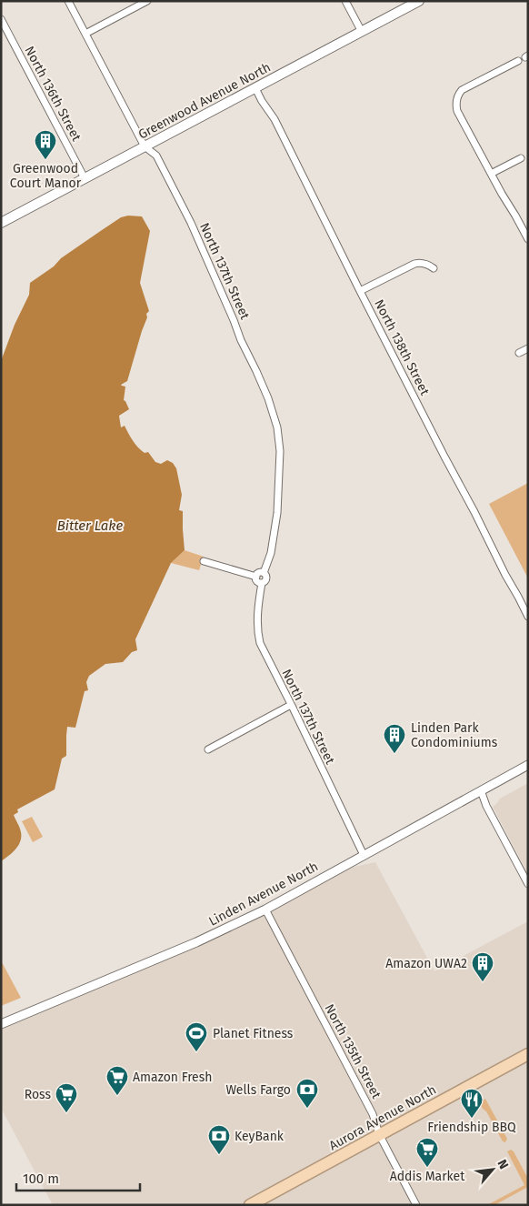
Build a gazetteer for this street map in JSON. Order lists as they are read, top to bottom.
{
  "streets": {
    "highway": ["Aurora Avenue North"],
    "main road": ["Greenwood Avenue North"],
    "street": [
      "North 136th Street",
      "North 137th Street",
      "North 138th Street",
      "Linden Avenue North",
      "North 135th Street"
    ]
  },
  "crossings": [
    ["North 136th Street", "Greenwood Avenue North"],
    ["Greenwood Avenue North", "North 137th Street"],
    ["Greenwood Avenue North", "North 138th Street"],
    ["North 137th Street", "Linden Avenue North"],
    ["Linden Avenue North", "North 135th Street"],
    ["North 135th Street", "Aurora Avenue North"]
  ],
  "water": ["Bitter Lake"],
  "places": {
    "building": ["Greenwood Court Manor", "Linden Park Condominiums", "Amazon UWA2"],
    "sports": ["Planet Fitness"],
    "supermarket": ["Amazon Fresh", "Ross", "Addis Market"],
    "bank": ["Wells Fargo", "KeyBank"],
    "restaurant": ["Friendship BBQ"]
  },
  "scale_bar": "100 m",
  "north": "top right"
}
